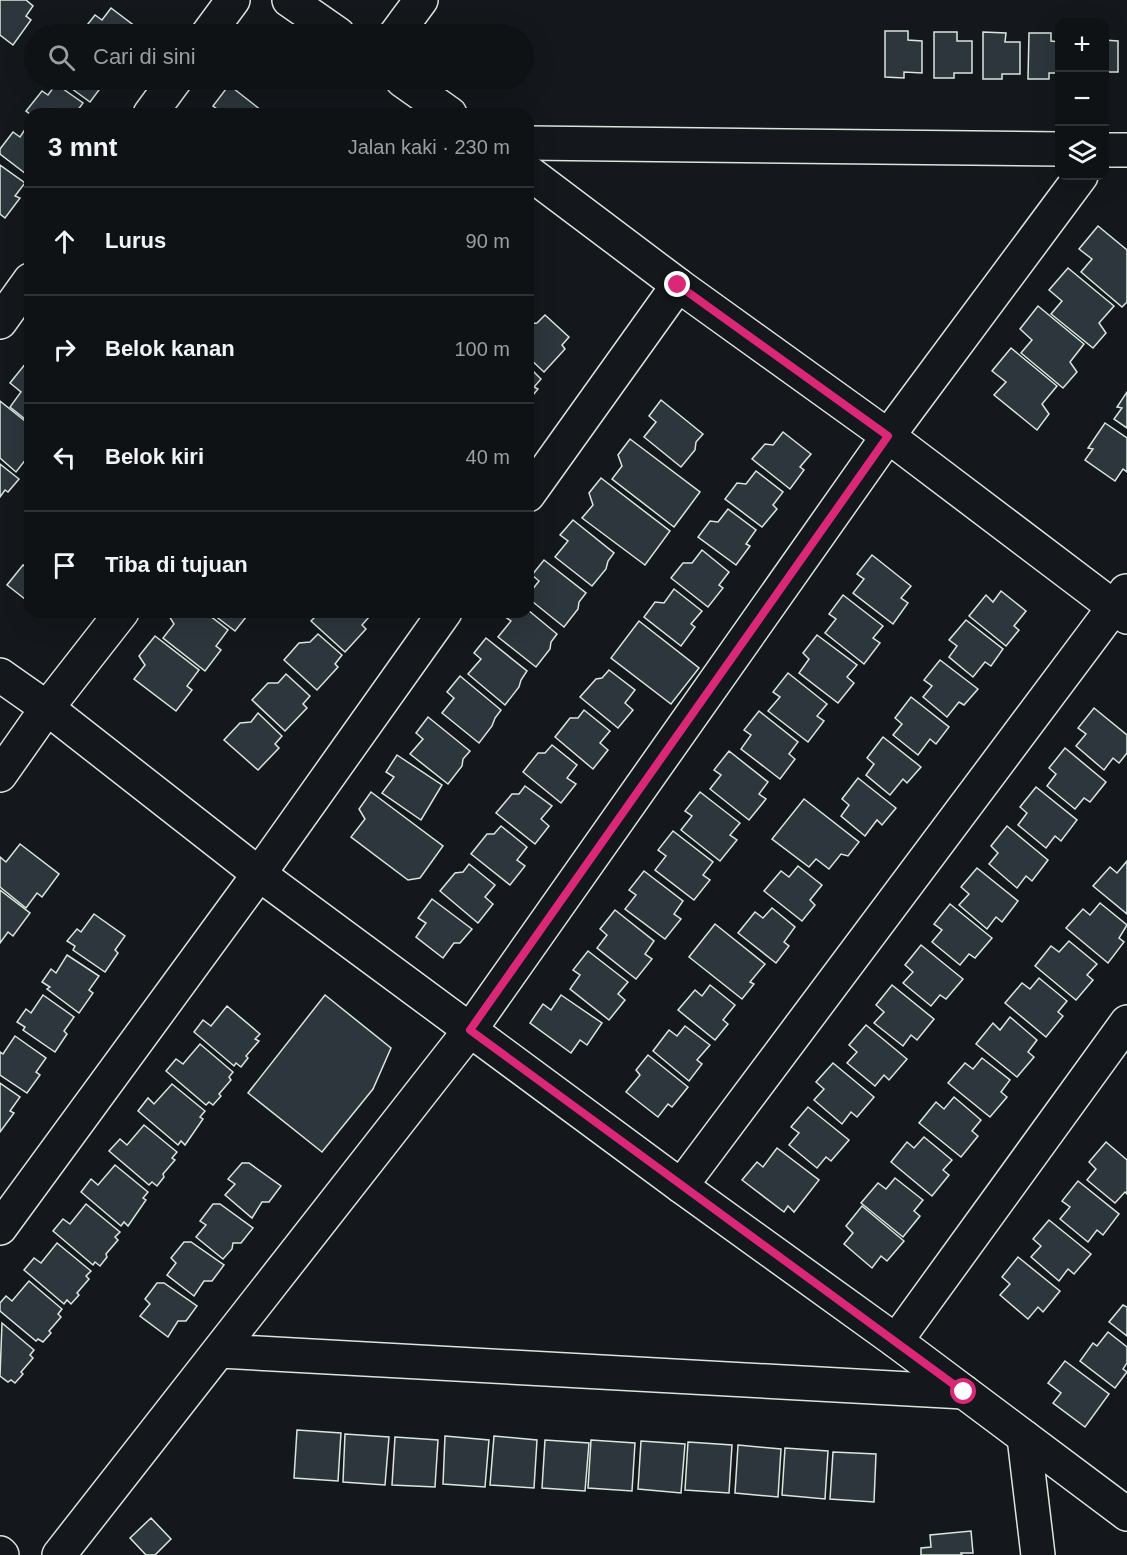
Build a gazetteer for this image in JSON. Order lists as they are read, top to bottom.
{
  "page": {
    "map_buttons": ["+", "−"],
    "search": "Cari di sini",
    "heading": ["3 mnt", "Jalan kaki · 230 m"],
    "list": [
      ["Lurus", "90 m"],
      ["Belok kanan", "100 m"],
      ["Belok kiri", "40 m"],
      "Tiba di tujuan"
    ]
  }
}
